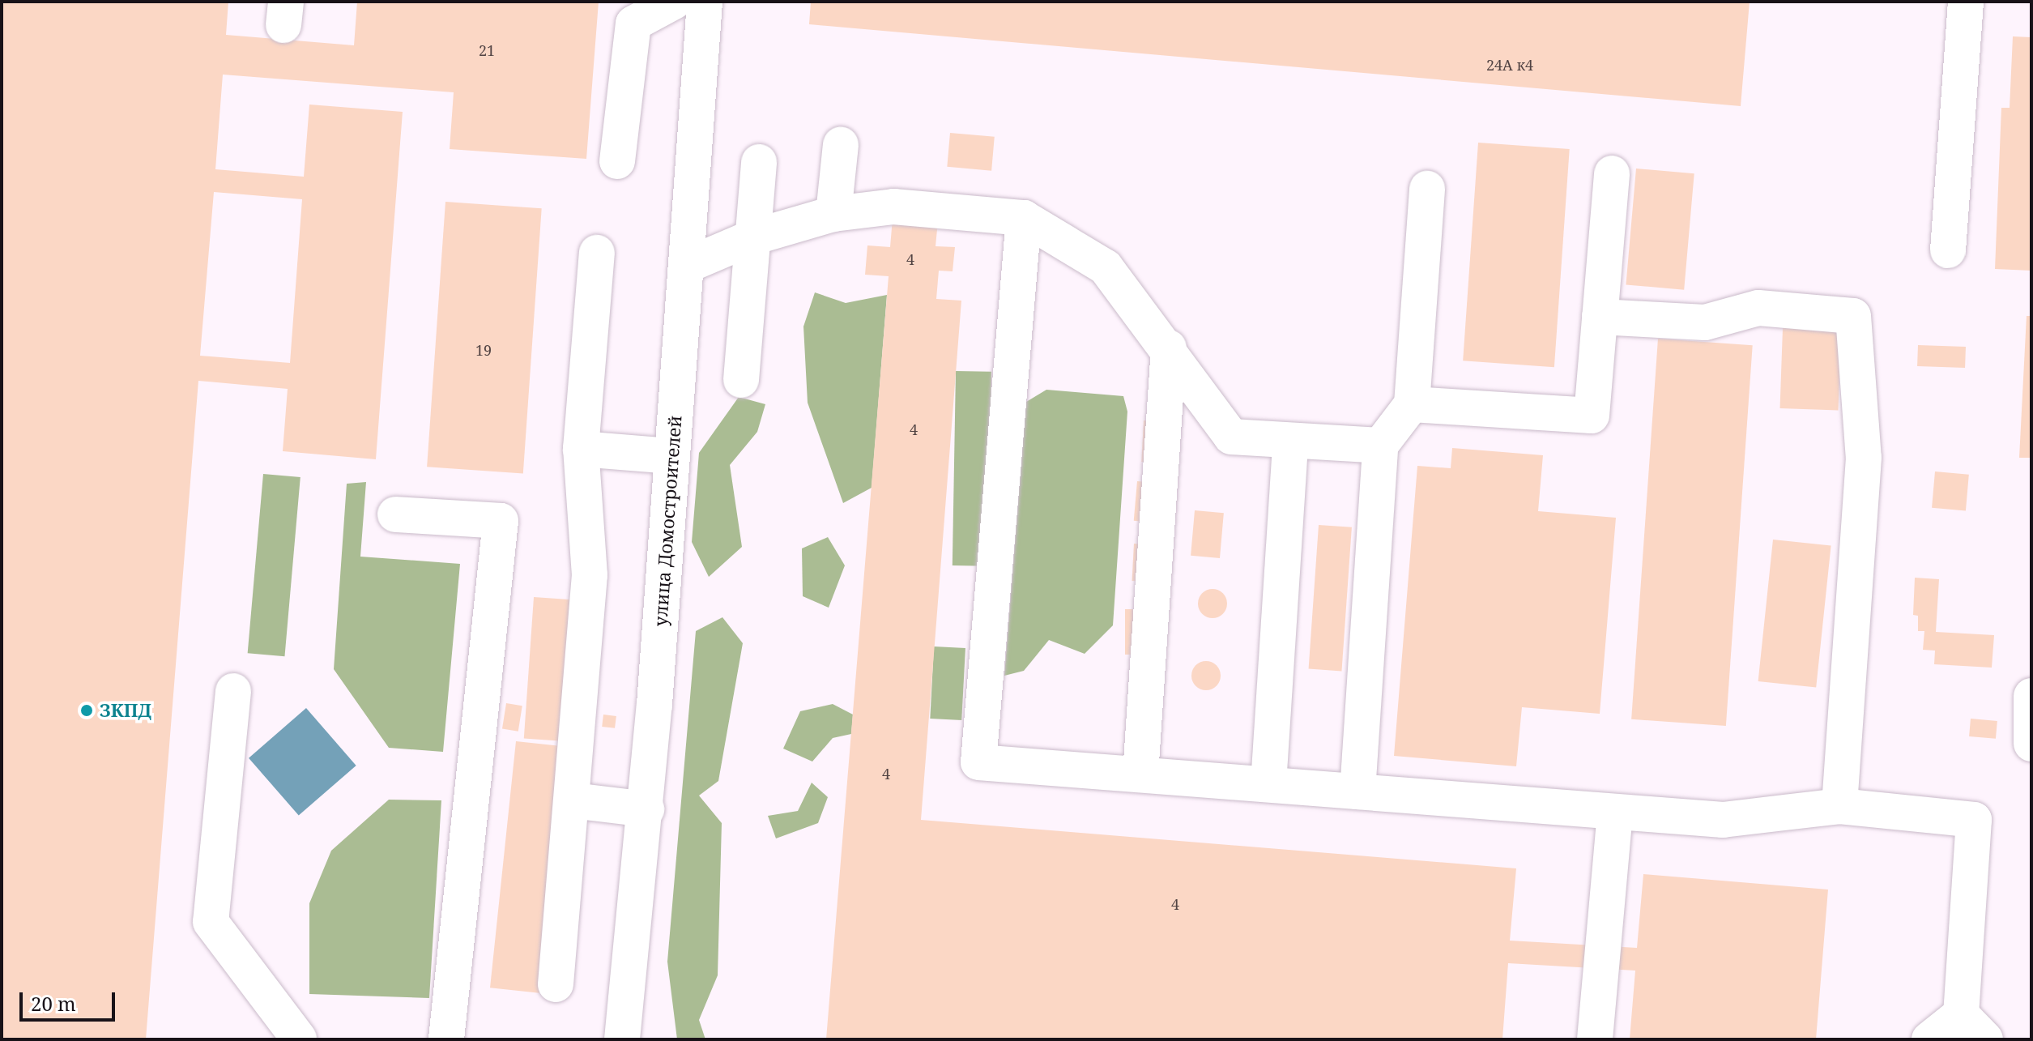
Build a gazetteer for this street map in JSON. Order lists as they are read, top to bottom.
{
  "streets": {
    "street": ["улица Домостроителей"]
  },
  "places": ["ЗКПД"],
  "house_numbers": [
    "21",
    "24А к4",
    "4",
    "19",
    "4",
    "4",
    "4"
  ],
  "scale_bar": "20 m"
}
